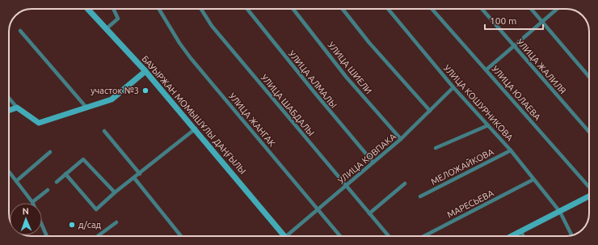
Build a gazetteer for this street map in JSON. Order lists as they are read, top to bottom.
{
  "streets": {
    "main road": ["БАУЫРЖАН МОМЫШҰЛЫ ДАҢҒЫЛЫ"],
    "street": [
      "УЛИЦА ЖАЛИЛЯ",
      "УЛИЦА ШИЕЛИ",
      "УЛИЦА АЛМАЛЫ",
      "УЛИЦА ЮЛАЕВА",
      "УЛИЦА КОШУРНИКОВА",
      "УЛИЦА ШАБДАЛЫ",
      "УЛИЦА ЖАНГАК",
      "УЛИЦА КОВПАКА",
      "МЕЛОЖАЙКОВА",
      "МАРЕСЬЕВА"
    ]
  },
  "crossings": [
    ["УЛИЦА ШИЕЛИ", "УЛИЦА КОВПАКА"],
    ["УЛИЦА АЛМАЛЫ", "УЛИЦА КОВПАКА"],
    ["УЛИЦА КОШУРНИКОВА", "УЛИЦА КОВПАКА"],
    ["УЛИЦА КОШУРНИКОВА", "МЕЛОЖАЙКОВА"],
    ["УЛИЦА КОШУРНИКОВА", "МАРЕСЬЕВА"],
    ["УЛИЦА ШАБДАЛЫ", "УЛИЦА КОВПАКА"],
    ["УЛИЦА ЖАНГАК", "УЛИЦА КОВПАКА"]
  ],
  "places": ["участок №3", "д/сад"],
  "scale_bar": "100 m",
  "north": "top"
}
